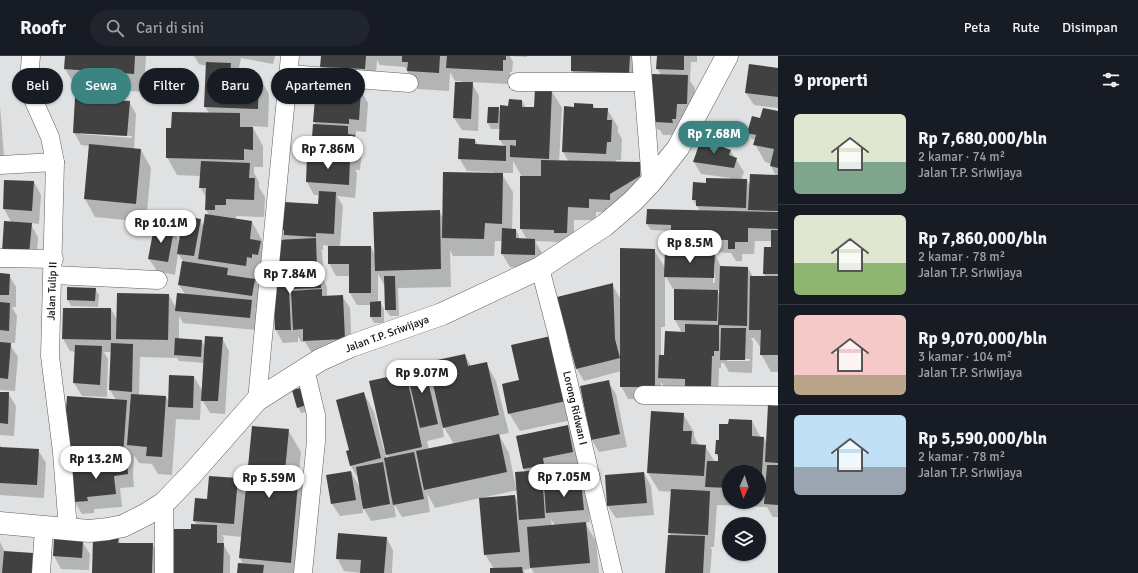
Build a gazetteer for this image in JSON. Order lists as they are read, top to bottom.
{
  "streets": {
    "main road": ["Jalan T.P. Sriwijaya"],
    "street": ["Jalan Tulip II", "Lorong Ridwan I"]
  },
  "crossings": [
    ["Jalan Tulip II", "Jalan T.P. Sriwijaya"],
    ["Jalan T.P. Sriwijaya", "Lorong Ridwan I"]
  ],
  "north": "bottom",
  "page": {
    "header": "Roofr",
    "search": "Cari di sini",
    "nav": ["Peta", "Rute", "Disimpan"],
    "heading": "9 properti",
    "chip": [
      "Beli",
      "Sewa",
      "Filter",
      "Baru",
      "Apartemen"
    ],
    "list": [
      {
        "name": "Rp 7,680,000/bln",
        "note": "2 kamar · 74 m² · Jalan T.P. Sriwijaya"
      },
      {
        "name": "Rp 7,860,000/bln",
        "note": "2 kamar · 78 m² · Jalan T.P. Sriwijaya"
      },
      {
        "name": "Rp 9,070,000/bln",
        "note": "3 kamar · 104 m² · Jalan T.P. Sriwijaya"
      },
      {
        "name": "Rp 5,590,000/bln",
        "note": "2 kamar · 78 m² · Jalan T.P. Sriwijaya"
      }
    ],
    "price": [
      "Rp 7.68M",
      "Rp 7.86M",
      "Rp 10.1M",
      "Rp 8.5M",
      "Rp 7.84M",
      "Rp 9.07M",
      "Rp 13.2M",
      "Rp 7.05M",
      "Rp 5.59M"
    ]
  }
}
